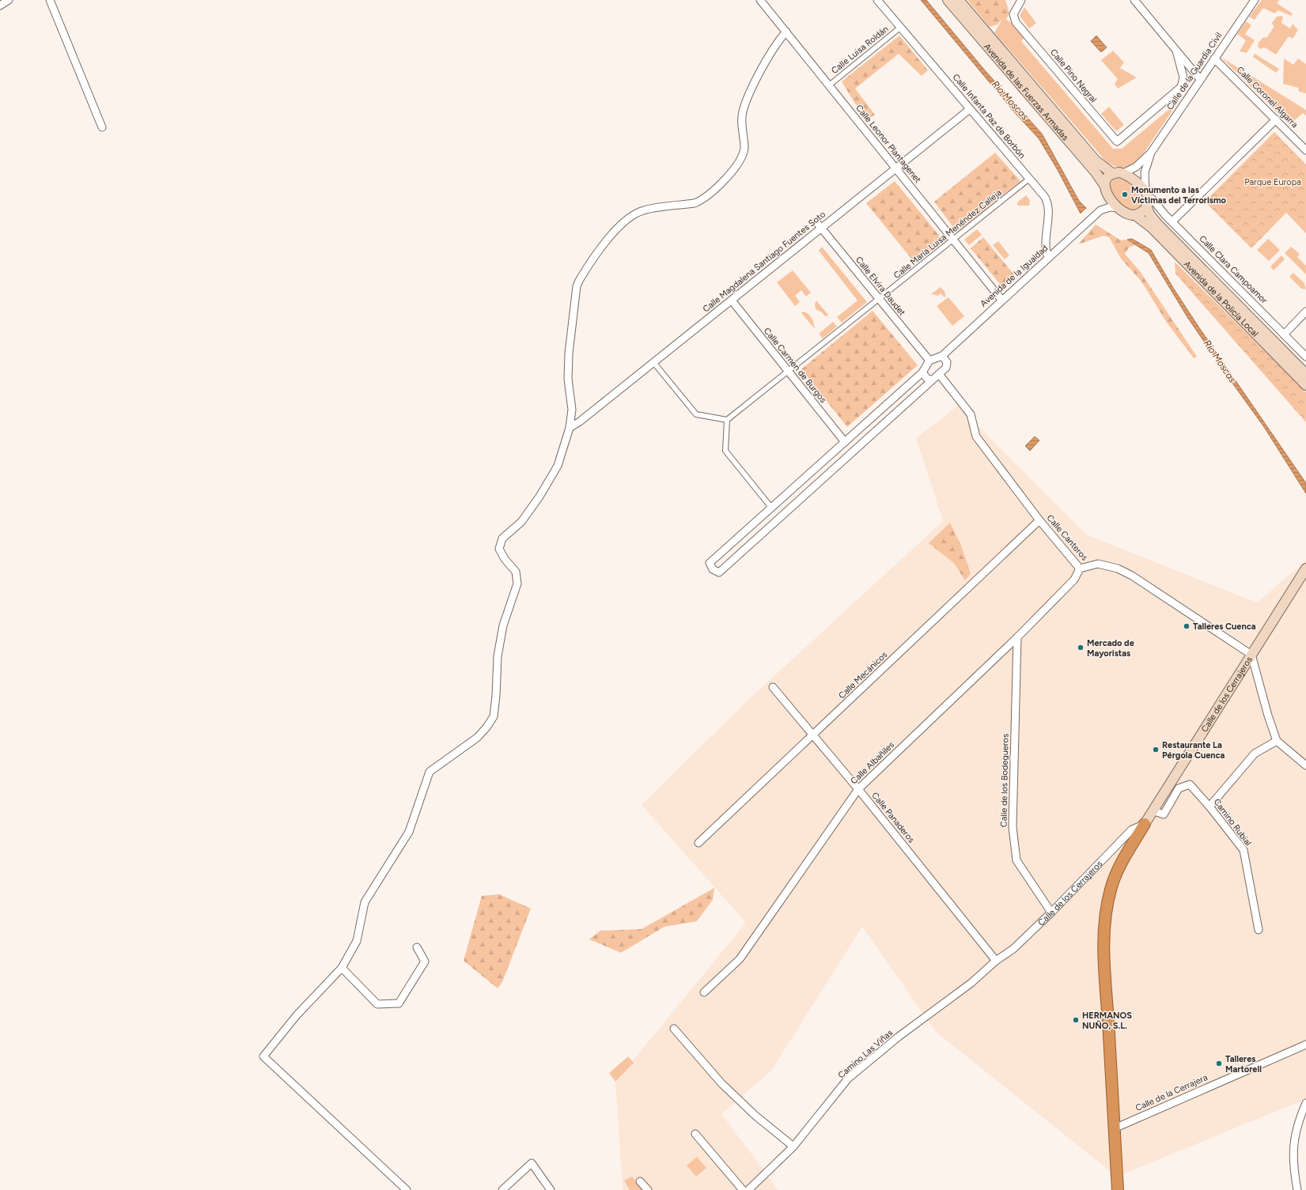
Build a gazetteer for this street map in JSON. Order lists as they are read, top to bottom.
{
  "streets": {
    "main road": ["Avenida de las Fuerzas Armadas", "Avenida de la Policía Local", "Calle de los Cerrajeros"],
    "street": [
      "Calle Luisa Roldán",
      "Calle de la Guardia Civil",
      "Calle Pino Negral",
      "Calle Coronel Algarra",
      "Calle Infanta Paz de Borbón",
      "Calle Leonor Plantagenet",
      "Calle María Luisa Menéndez Calleja",
      "Calle Magdalena Santiago Fuentes Soto",
      "Calle Clara Campoamor",
      "Avenida de la Igualdad",
      "Calle Elvira Daudet",
      "Calle Carmen de Burgos",
      "Calle Canteros",
      "Calle Mecánicos",
      "Calle Albañiles",
      "Calle de los Bodegueros",
      "Calle Panaderos",
      "Camino Rubial",
      "Camino Las Viñas",
      "Calle de la Cerrajera"
    ]
  },
  "crossings": [
    ["Calle Luisa Roldán", "Calle Infanta Paz de Borbón"],
    ["Calle Luisa Roldán", "Calle Leonor Plantagenet"],
    ["Calle de la Guardia Civil", "Calle Pino Negral"],
    ["Calle de la Guardia Civil", "Avenida de las Fuerzas Armadas"],
    ["Calle de la Guardia Civil", "Calle Coronel Algarra"],
    ["Calle de la Guardia Civil", "Calle Clara Campoamor"],
    ["Calle de la Guardia Civil", "Avenida de la Policía Local"],
    ["Avenida de las Fuerzas Armadas", "Calle Clara Campoamor"],
    ["Avenida de las Fuerzas Armadas", "Avenida de la Policía Local"],
    ["Calle Infanta Paz de Borbón", "Calle María Luisa Menéndez Calleja"],
    ["Calle Infanta Paz de Borbón", "Calle Magdalena Santiago Fuentes Soto"],
    ["Calle Infanta Paz de Borbón", "Avenida de la Igualdad"],
    ["Calle Leonor Plantagenet", "Calle María Luisa Menéndez Calleja"],
    ["Calle Leonor Plantagenet", "Calle Magdalena Santiago Fuentes Soto"],
    ["Calle Leonor Plantagenet", "Avenida de la Igualdad"],
    ["Calle María Luisa Menéndez Calleja", "Calle Elvira Daudet"],
    ["Calle María Luisa Menéndez Calleja", "Calle Carmen de Burgos"],
    ["Calle Magdalena Santiago Fuentes Soto", "Calle Elvira Daudet"],
    ["Calle Magdalena Santiago Fuentes Soto", "Calle Carmen de Burgos"],
    ["Calle Clara Campoamor", "Avenida de la Policía Local"],
    ["Calle Canteros", "Calle Mecánicos"],
    ["Calle Canteros", "Calle de los Cerrajeros"],
    ["Calle Canteros", "Calle Albañiles"],
    ["Calle Mecánicos", "Calle Panaderos"],
    ["Calle de los Cerrajeros", "Calle de los Bodegueros"],
    ["Calle de los Cerrajeros", "Calle Panaderos"],
    ["Calle de los Cerrajeros", "Camino Rubial"],
    ["Calle de los Cerrajeros", "Camino Las Viñas"],
    ["Calle Albañiles", "Calle de los Bodegueros"],
    ["Calle Albañiles", "Calle Panaderos"],
    ["Calle Panaderos", "Camino Las Viñas"]
  ],
  "water": ["Rio Moscas"],
  "parks": ["Parque Europa"],
  "places": [
    "Monumento a las Víctimas del Terrorismo",
    "Talleres Cuenca",
    "Mercado de Mayoristas",
    "Restaurante La Pérgola Cuenca",
    "HERMANOS NUÑO, S.L.",
    "Talleres Martorell"
  ]
}
